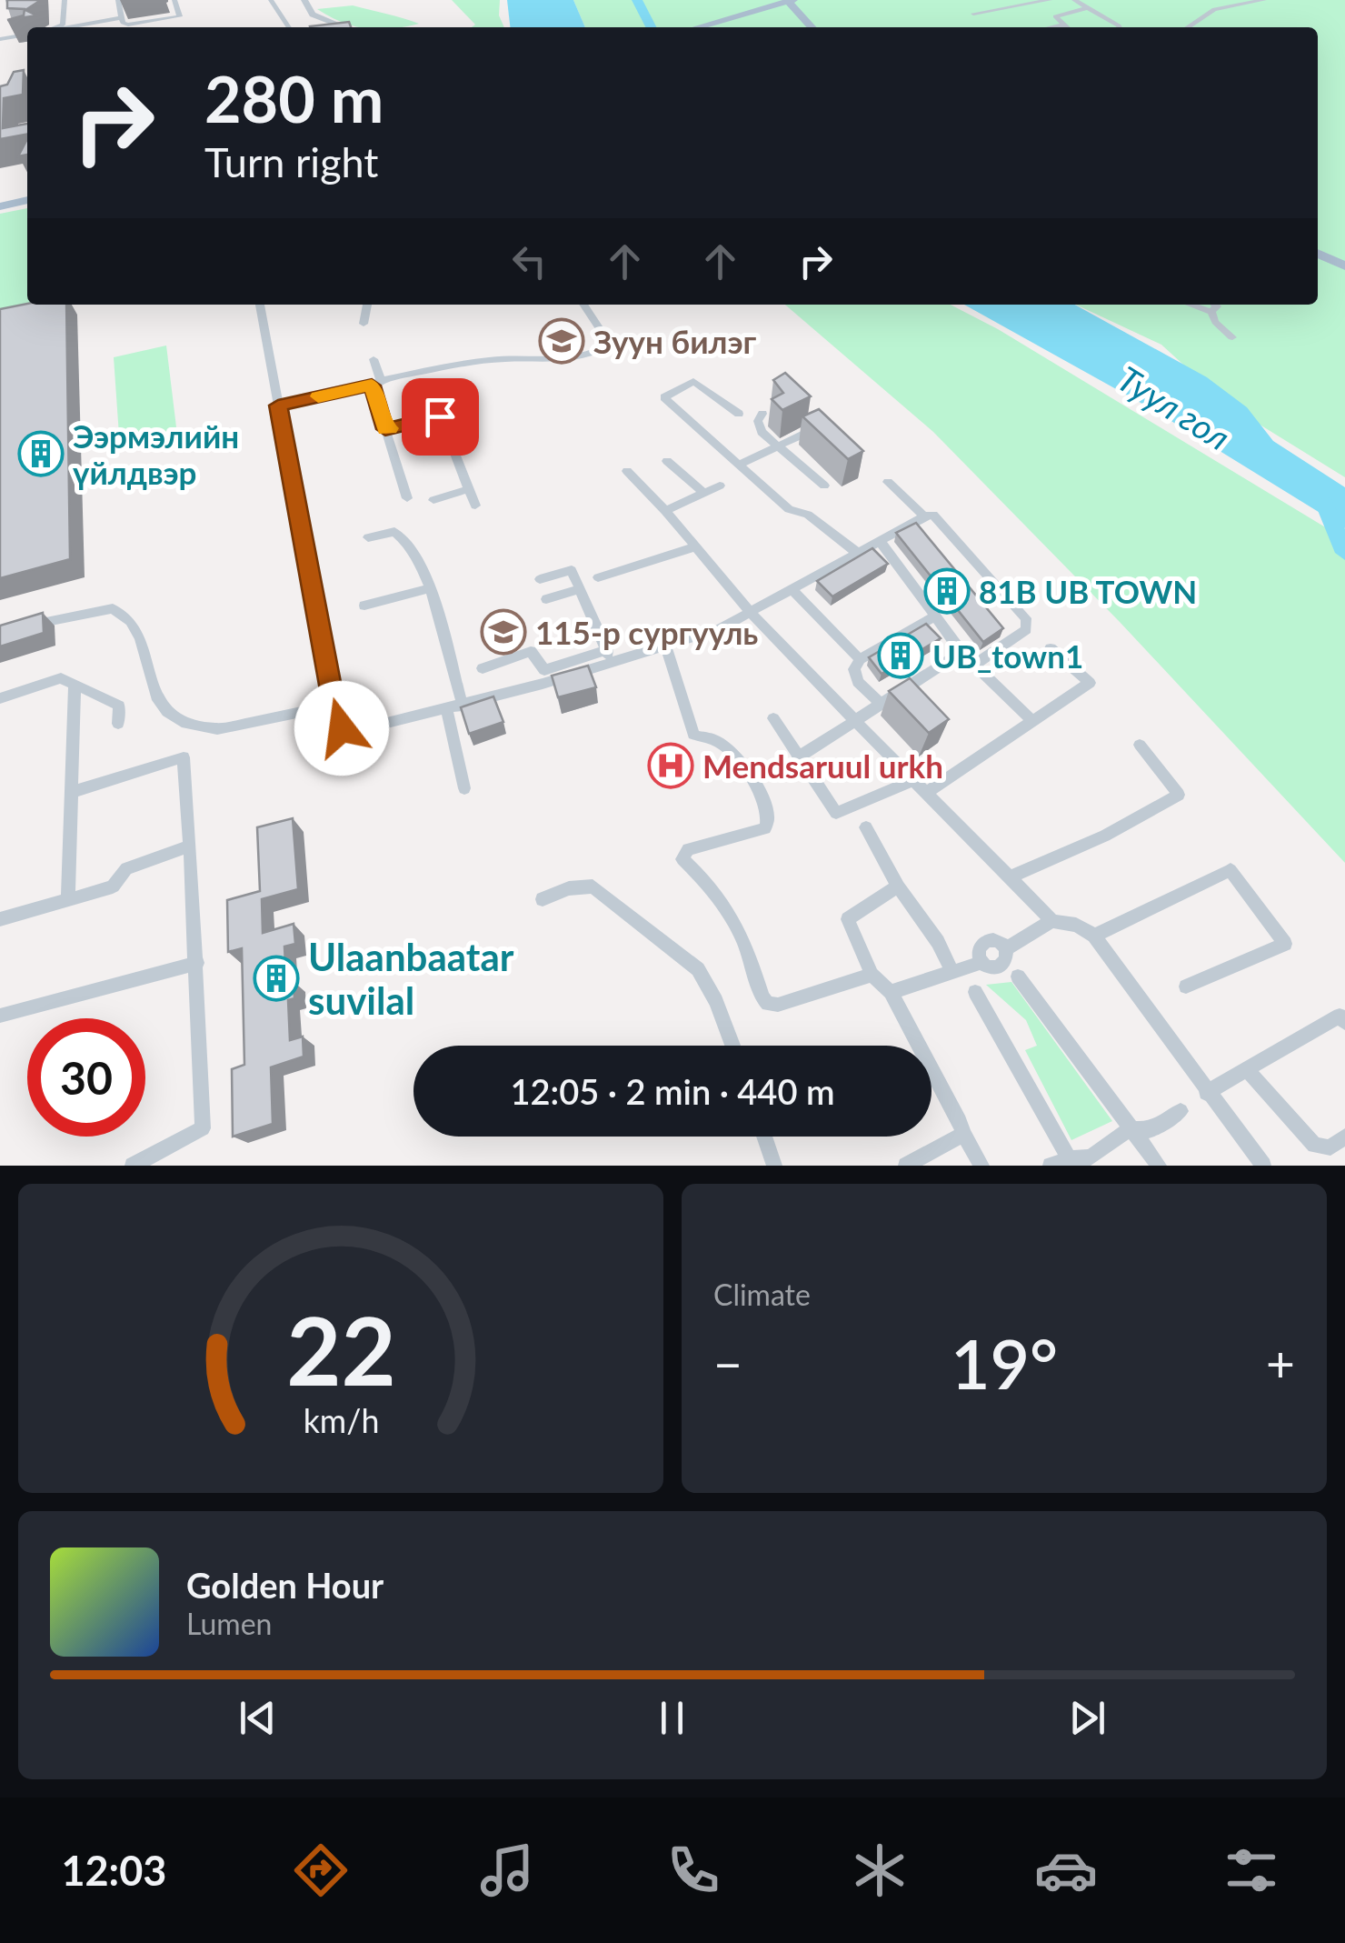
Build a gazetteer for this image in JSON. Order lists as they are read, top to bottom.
{
  "water": ["Туул гол"],
  "places": {
    "school or university": ["Зуун билэг", "115-р сургууль"],
    "building": [
      "Ээрмэлийн үйлдвэр",
      "81В UB TOWN",
      "UB_town1",
      "Ulaanbaatar suvilal"
    ],
    "hospital": ["Mendsaruul urkh"]
  },
  "page": {
    "turn": ["280 m", "Turn right"],
    "limit": "30",
    "trip": "12:05 · 2 min · 440 m",
    "tile": "Climate",
    "heat": ["−", "19°", "+"],
    "song": ["Golden Hour", "Lumen"],
    "tabs": "12:03",
    "gauge": ["22", "km/h"]
  }
}
